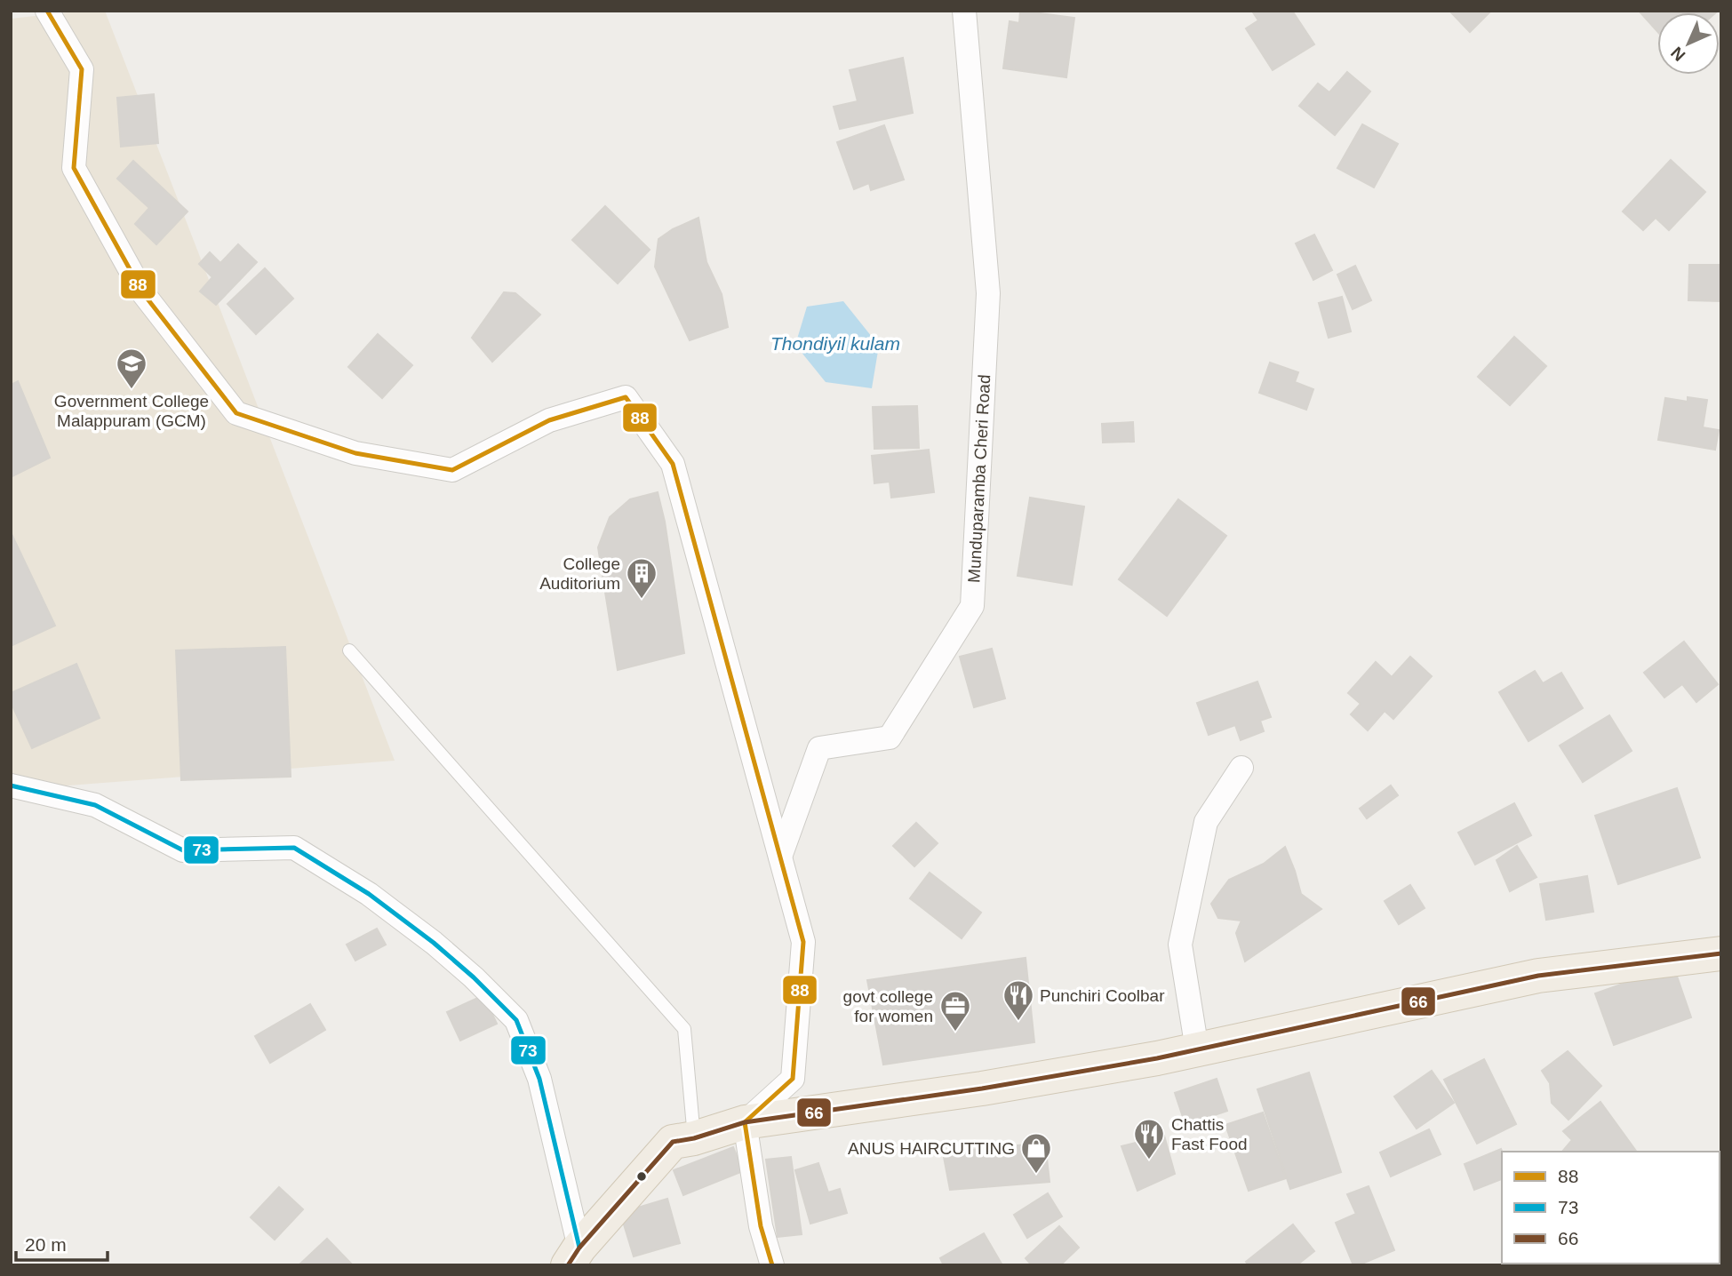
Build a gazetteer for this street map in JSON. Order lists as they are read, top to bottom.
{
  "streets": {
    "street": ["Munduparamba Cheri Road"]
  },
  "water": ["Thondiyil kulam"],
  "places": {
    "school or university": ["Government College Malappuram (GCM)"],
    "building": ["College Auditorium"],
    "restaurant": ["Punchiri Coolbar", "Chattis Fast Food"],
    "office": ["govt college for women"],
    "shop": ["ANUS HAIRCUTTING"]
  },
  "lines": ["transit line 88", "transit line 73", "transit line 66"],
  "legend": ["88", "73", "66"],
  "scale_bar": "20 m",
  "north": "bottom left"
}
